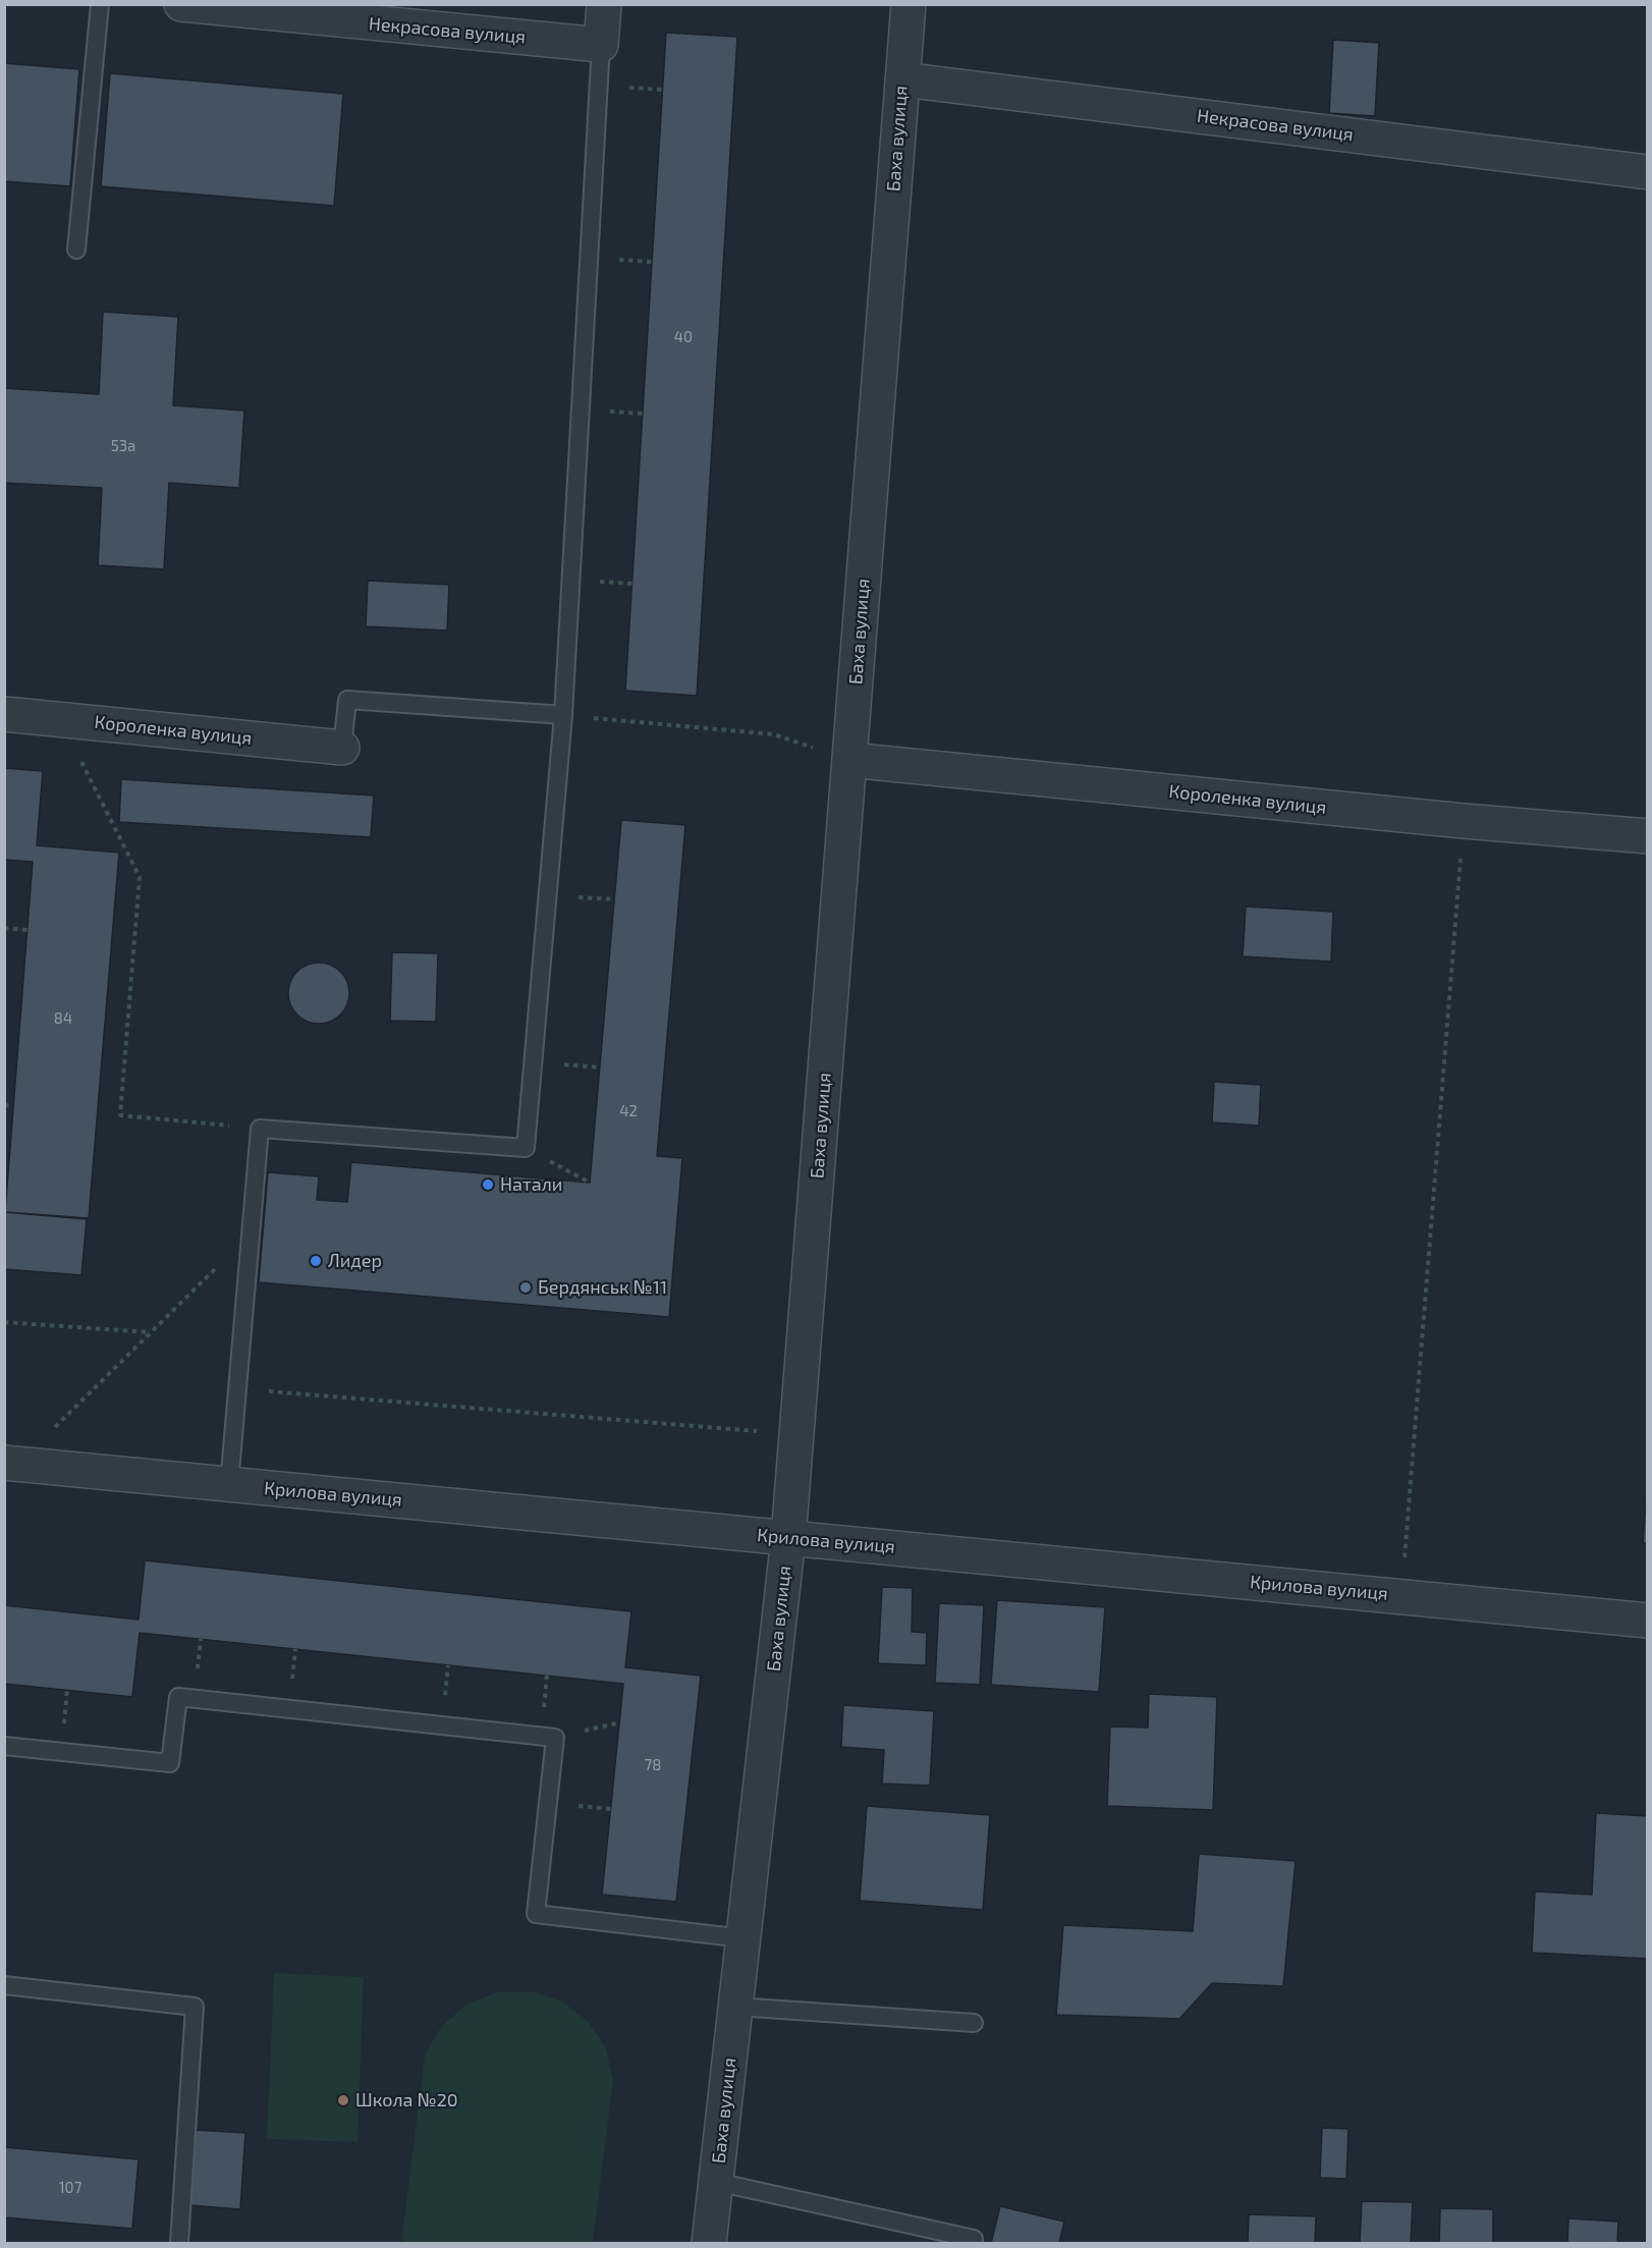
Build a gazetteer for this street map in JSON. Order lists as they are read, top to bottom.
{
  "streets": {
    "street": [
      "Некрасова вулиця",
      "Баха вулиця",
      "Короленка вулиця",
      "Крилова вулиця"
    ]
  },
  "crossings": [
    ["Некрасова вулиця", "Баха вулиця"],
    ["Баха вулиця", "Короленка вулиця"],
    ["Баха вулиця", "Крилова вулиця"]
  ],
  "places": [
    "Натали",
    "Лидер",
    "Бердянськ №11",
    "Школа №20"
  ],
  "house_numbers": [
    "40",
    "53а",
    "84",
    "42",
    "78",
    "107"
  ]
}
